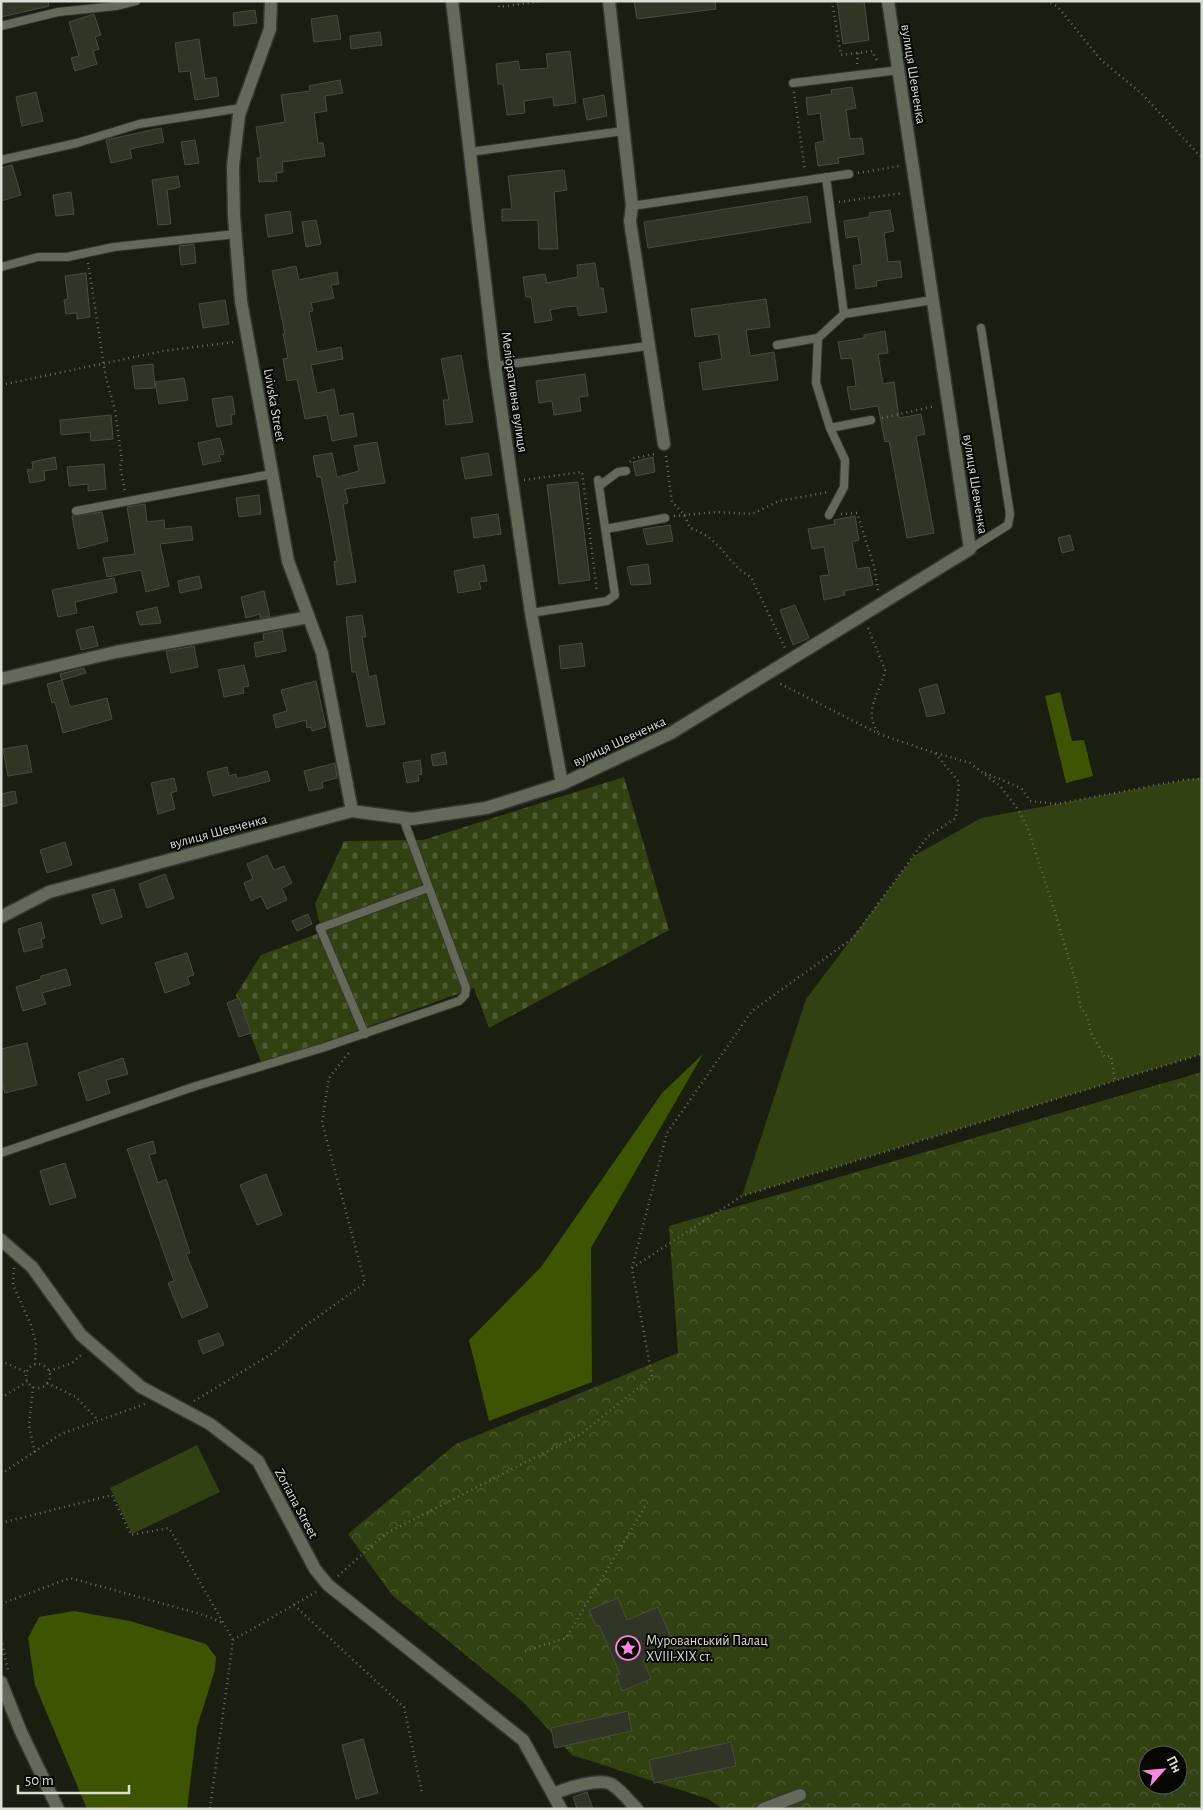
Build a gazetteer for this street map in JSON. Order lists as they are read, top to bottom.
{
  "streets": {
    "street": [
      "вулиця Шевченка",
      "Меліоративна вулиця",
      "Lvivska Street",
      "Zoriana Street"
    ]
  },
  "crossings": [
    ["вулиця Шевченка", "Меліоративна вулиця"],
    ["вулиця Шевченка", "Lvivska Street"]
  ],
  "places": {
    "place": ["Мурованський Палац XVIII-XIX ст."]
  },
  "scale_bar": "50 m",
  "north": "top right"
}
